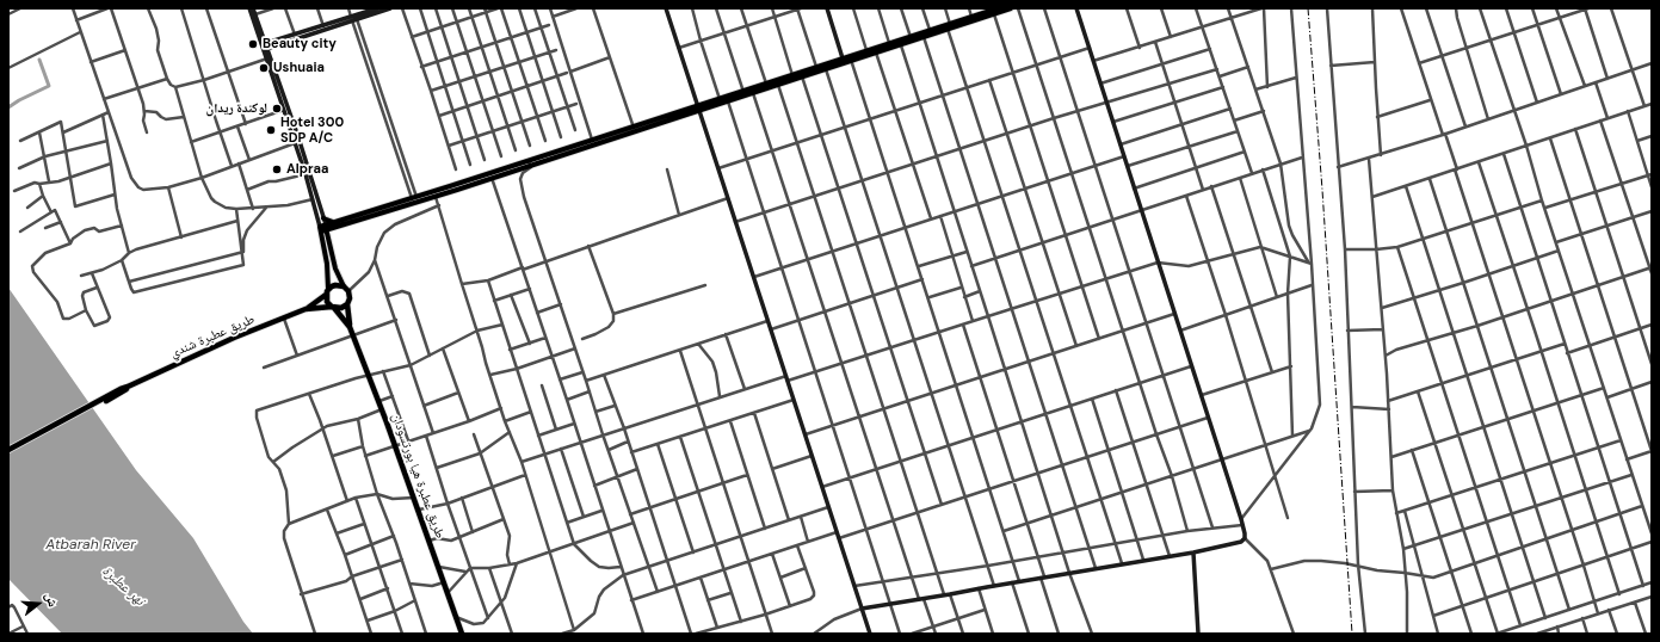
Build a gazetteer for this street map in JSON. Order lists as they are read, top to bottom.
{
  "streets": {
    "highway": ["طريق عطبرة شندي", "طريق عطبرة هيا بورتسودان"]
  },
  "water": ["Atbarah River", "نهر عطبرة"],
  "places": [
    "Beauty city",
    "Ushuaia",
    "لوكندة ريدان",
    "Hotel 300 SDP A/C",
    "Alpraa"
  ],
  "north": "right"
}
